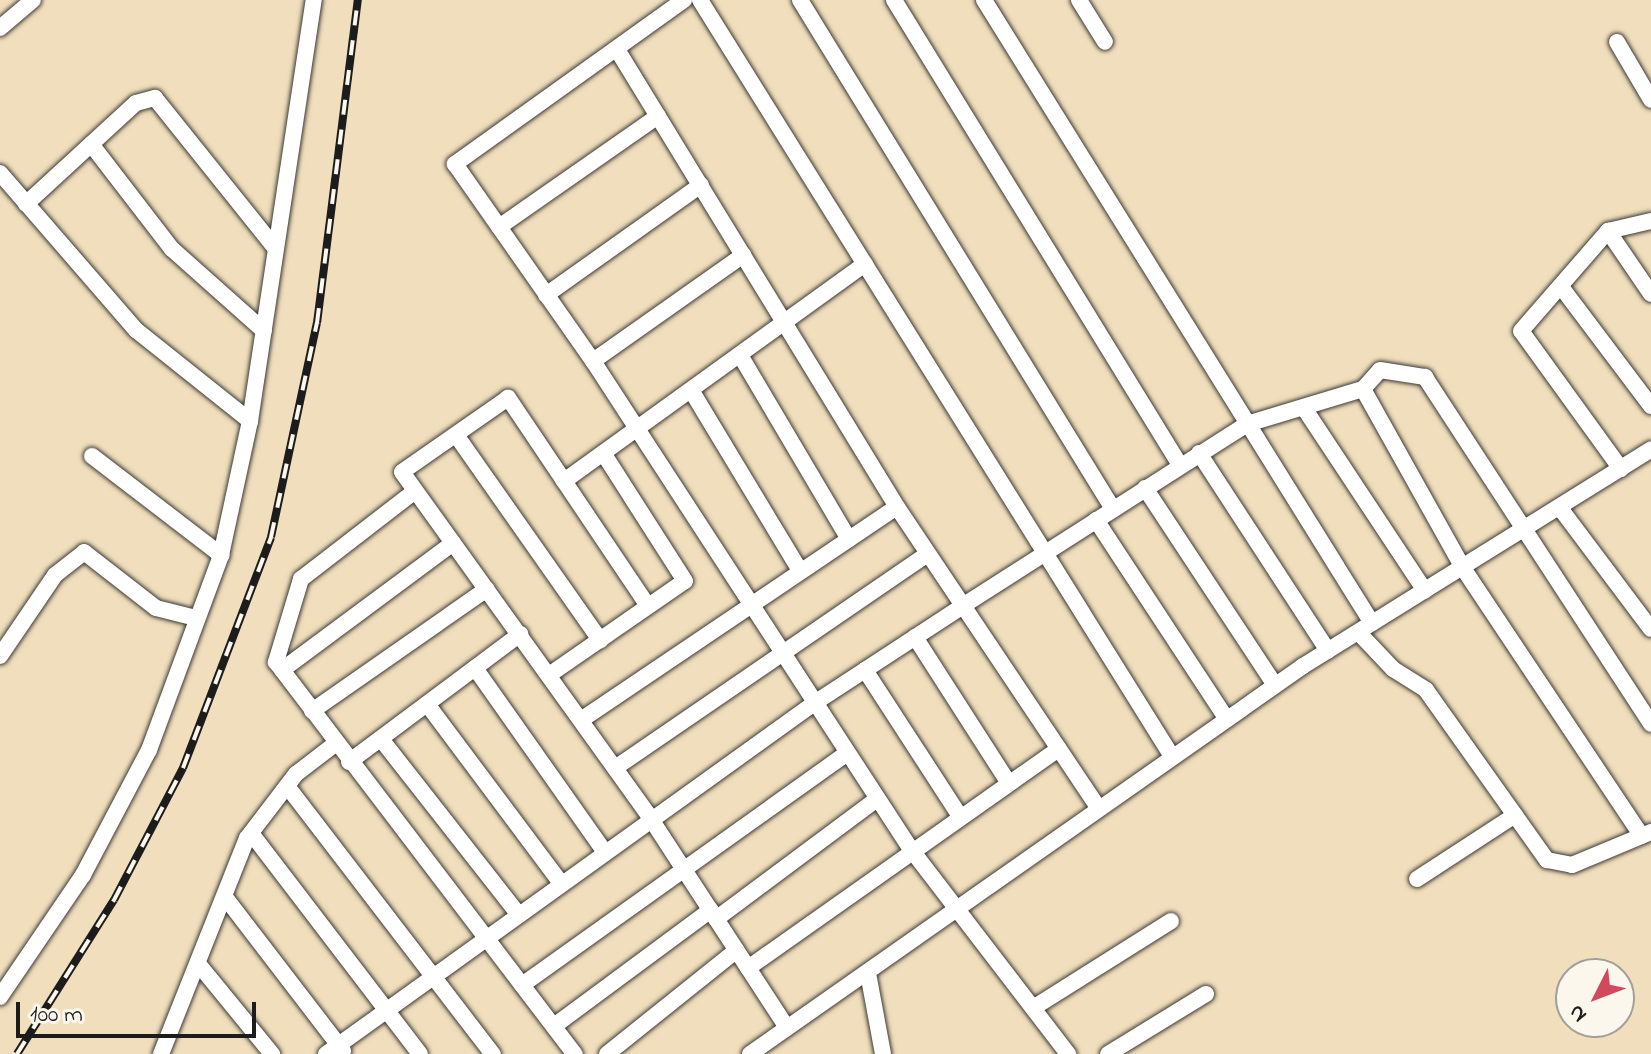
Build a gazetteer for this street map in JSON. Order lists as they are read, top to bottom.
{
  "scale_bar": "100 m",
  "north": "bottom left"
}
